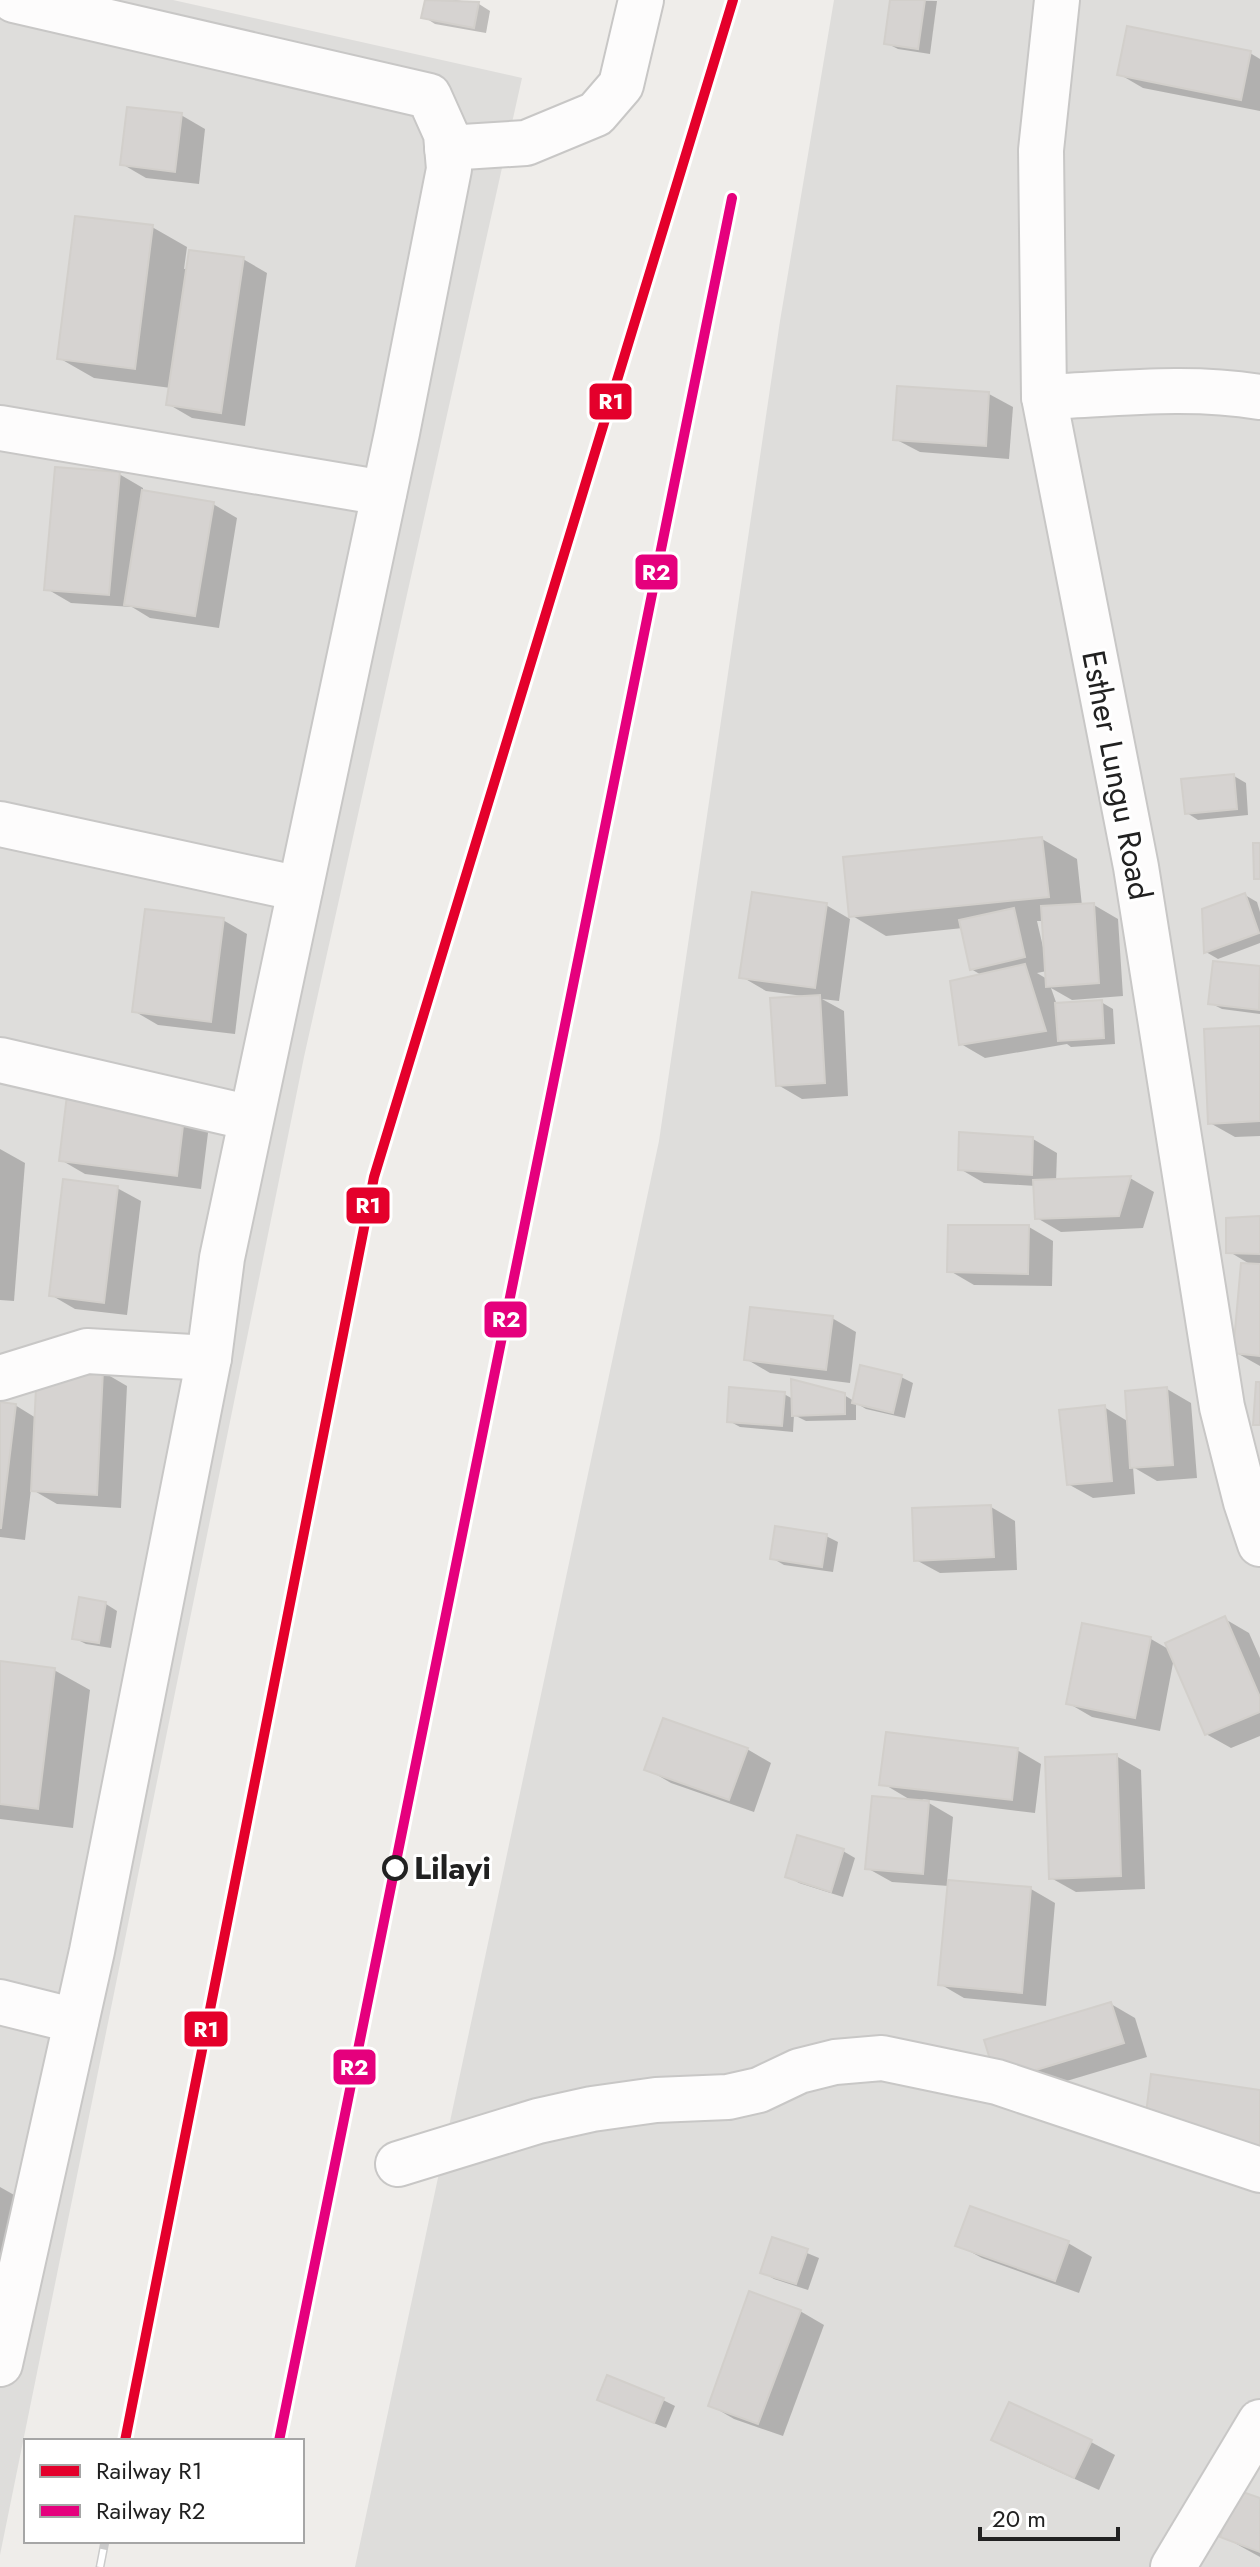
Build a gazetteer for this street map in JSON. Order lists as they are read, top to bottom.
{
  "streets": {
    "street": ["Esther Lungu Road"]
  },
  "places": ["Lilayi"],
  "lines": ["rail line R1", "rail line R2"],
  "legend": ["Railway R1", "Railway R2"],
  "scale_bar": "20 m"
}
